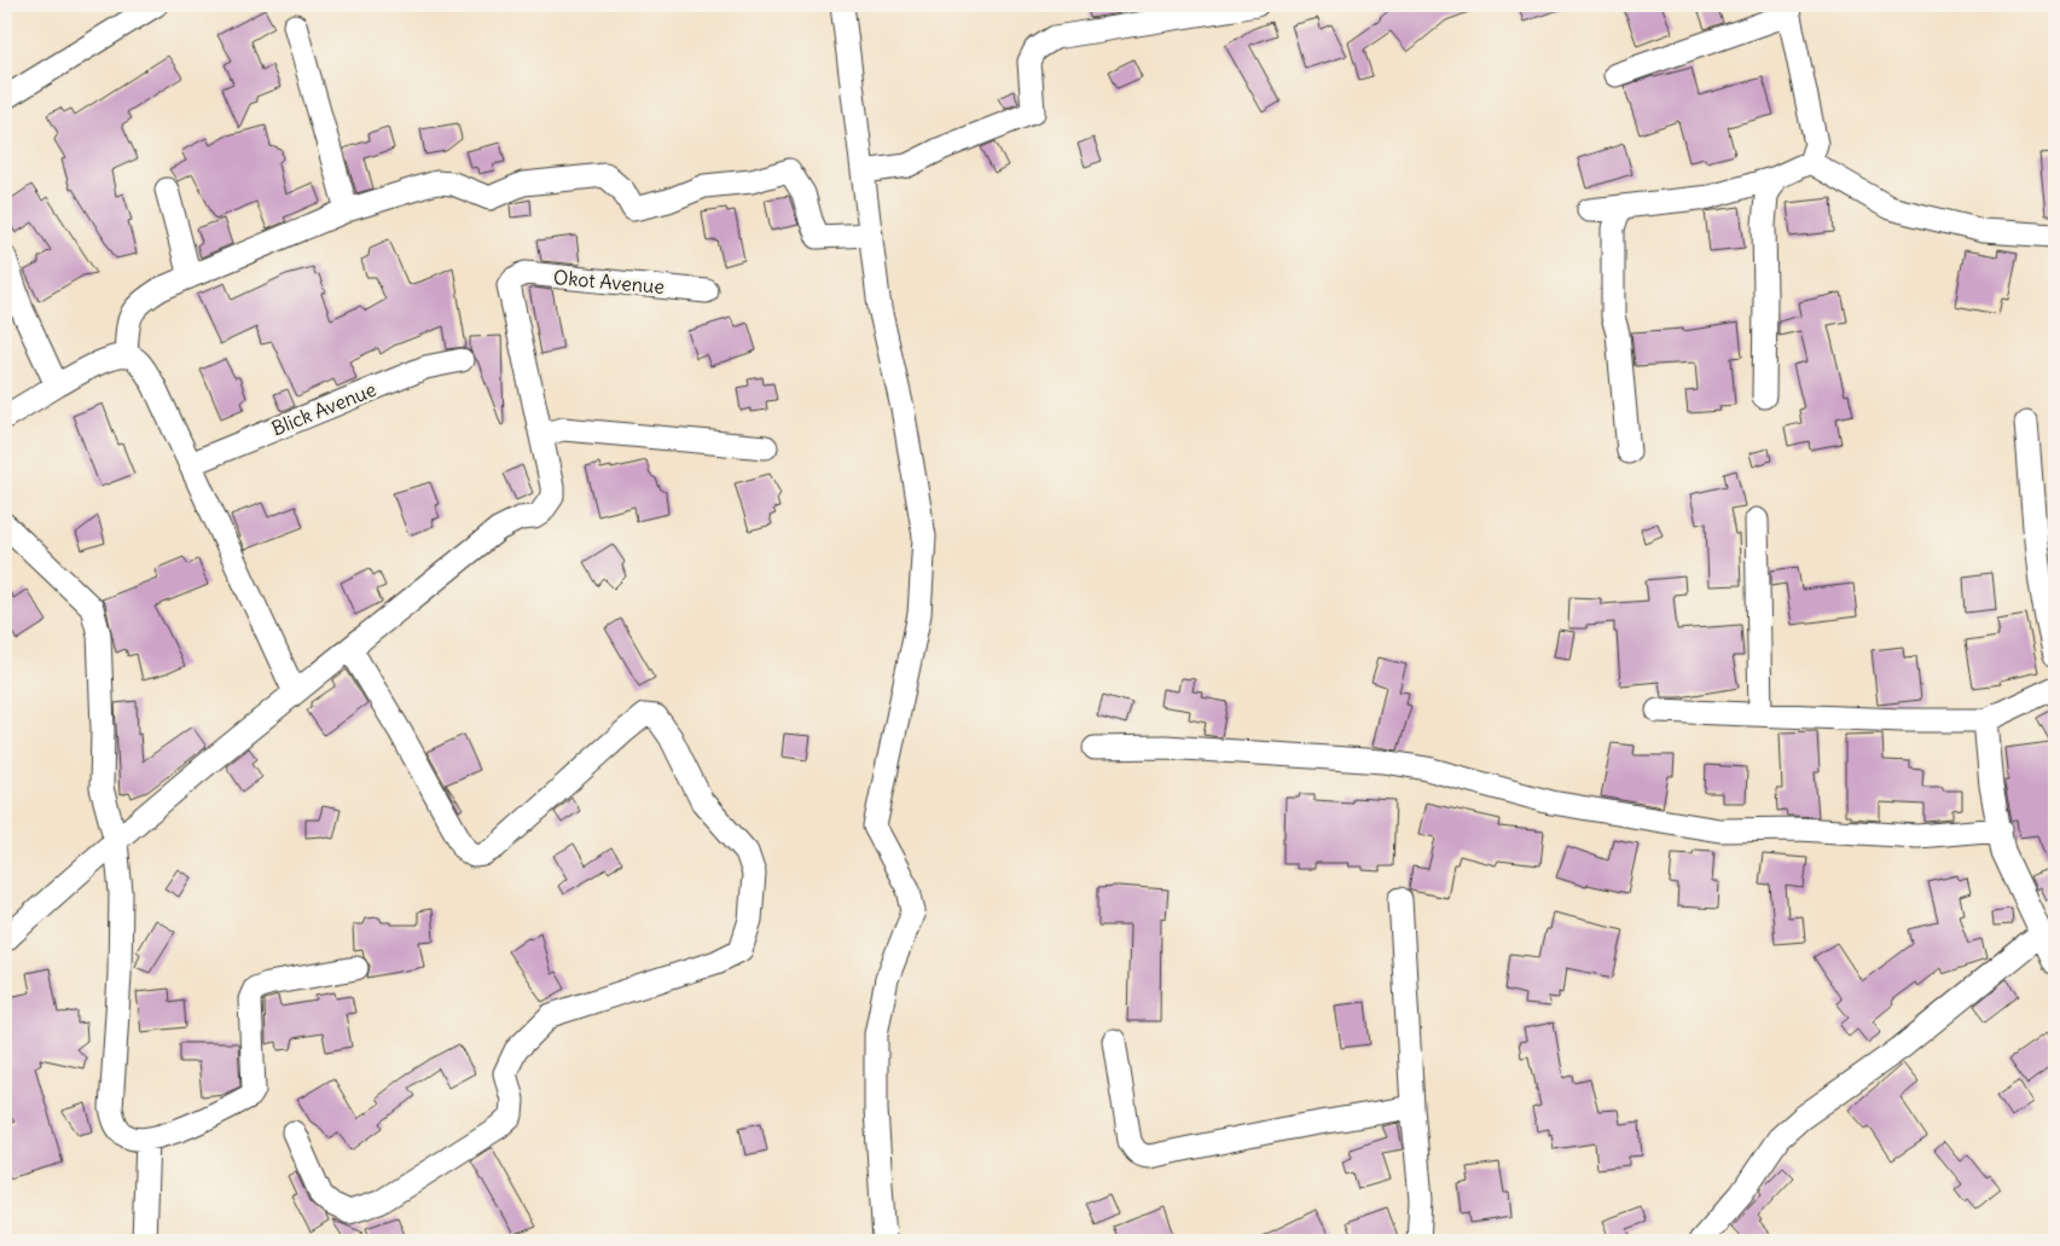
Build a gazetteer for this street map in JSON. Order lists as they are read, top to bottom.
{
  "streets": {
    "street": ["Okot Avenue", "Blick Avenue"]
  }
}
